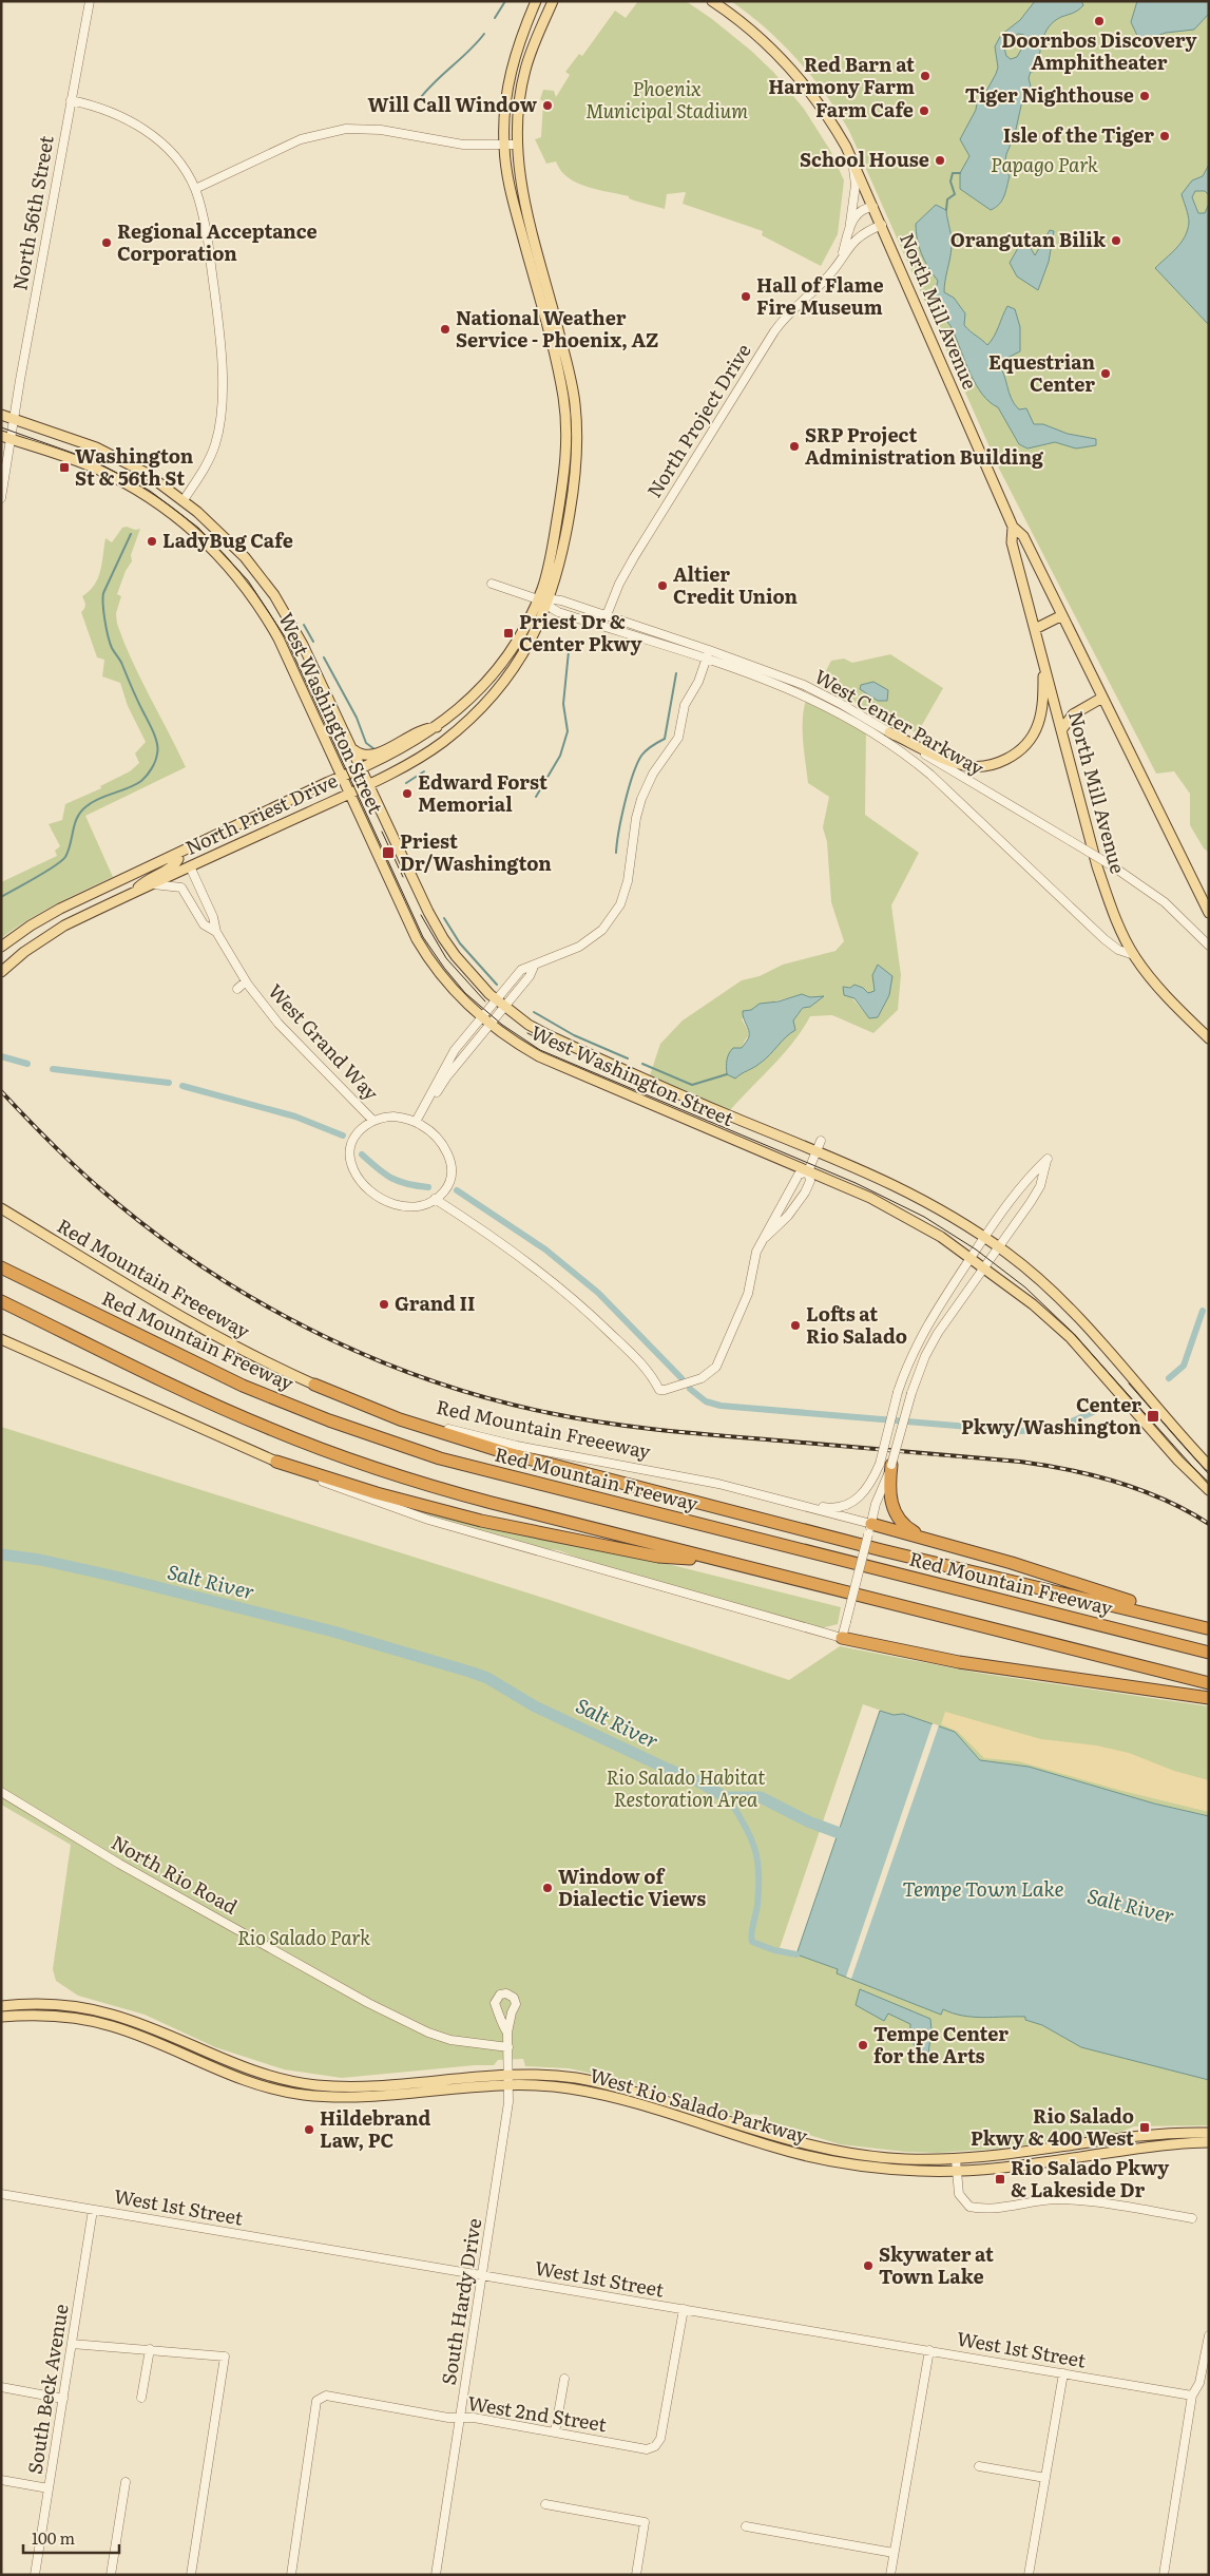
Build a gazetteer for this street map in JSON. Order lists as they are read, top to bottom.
{
  "streets": {
    "highway": ["Red Mountain Freeway"],
    "main road": [
      "North Mill Avenue",
      "West Washington Street",
      "North Priest Drive",
      "Red Mountain Freeeway",
      "West Rio Salado Parkway"
    ],
    "street": [
      "North 56th Street",
      "North Project Drive",
      "West Center Parkway",
      "West Grand Way",
      "North Rio Road",
      "West 1st Street",
      "South Hardy Drive",
      "South Beck Avenue",
      "West 2nd Street"
    ]
  },
  "crossings": [
    ["North 56th Street", "West Washington Street"],
    ["North Mill Avenue", "North Project Drive"],
    ["North Mill Avenue", "West Center Parkway"],
    ["North Project Drive", "West Center Parkway"],
    ["West Washington Street", "North Priest Drive"],
    ["West Center Parkway", "North Priest Drive"],
    ["North Priest Drive", "West Grand Way"],
    ["North Rio Road", "South Hardy Drive"],
    ["West Rio Salado Parkway", "South Hardy Drive"],
    ["West 1st Street", "South Hardy Drive"],
    ["West 1st Street", "South Beck Avenue"],
    ["West 1st Street", "West 2nd Street"],
    ["South Hardy Drive", "West 2nd Street"]
  ],
  "water": ["Salt River", "Tempe Town Lake"],
  "parks": [
    "Phoenix Municipal Stadium",
    "Papago Park",
    "Rio Salado Habitat Restoration Area",
    "Rio Salado Park"
  ],
  "places": {
    "other": [
      "Doornbos Discovery Amphitheater",
      "Red Barn at Harmony Farm",
      "Tiger Nighthouse",
      "Will Call Window",
      "Farm Cafe",
      "Isle of the Tiger",
      "School House",
      "Orangutan Bilik",
      "Regional Acceptance Corporation",
      "Hall of Flame Fire Museum",
      "National Weather Service - Phoenix, AZ",
      "Equestrian Center",
      "SRP Project Administration Building",
      "LadyBug Cafe",
      "Altier Credit Union",
      "Edward Forst Memorial",
      "Grand II",
      "Lofts at Rio Salado",
      "Window of Dialectic Views",
      "Tempe Center for the Arts",
      "Hildebrand Law, PC",
      "Skywater at Town Lake"
    ],
    "transit": [
      "Washington St & 56th St",
      "Priest Dr & Center Pkwy",
      "Priest Dr/Washington",
      "Center Pkwy/Washington",
      "Rio Salado Pkwy & 400 West",
      "Rio Salado Pkwy & Lakeside Dr"
    ]
  },
  "scale_bar": "100 m"
}
